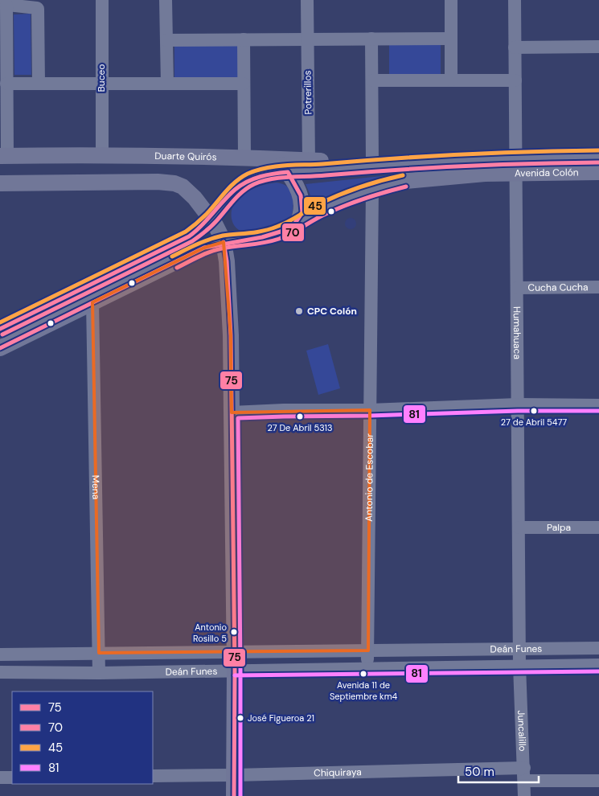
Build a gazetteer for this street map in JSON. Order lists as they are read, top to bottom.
{
  "streets": {
    "main road": ["Duarte Quirós", "Avenida Colón"],
    "street": [
      "Buceo",
      "Potrerillos",
      "Cucha Cucha",
      "Humahuaca",
      "Antonio de Escobar",
      "Mena",
      "Palpa",
      "Deán Funes",
      "Juncalillo",
      "Chiquiraya"
    ]
  },
  "crossings": [
    ["Buceo", "Duarte Quirós"],
    ["Potrerillos", "Duarte Quirós"],
    ["Duarte Quirós", "Avenida Colón"],
    ["Avenida Colón", "Humahuaca"],
    ["Avenida Colón", "Antonio de Escobar"],
    ["Avenida Colón", "Mena"],
    ["Cucha Cucha", "Humahuaca"],
    ["Humahuaca", "Palpa"],
    ["Humahuaca", "Deán Funes"],
    ["Humahuaca", "Juncalillo"],
    ["Antonio de Escobar", "Deán Funes"],
    ["Mena", "Deán Funes"],
    ["Deán Funes", "Juncalillo"],
    ["Juncalillo", "Chiquiraya"]
  ],
  "places": [
    "CPC Colón",
    "27 de Abril 5477",
    "27 De Abril 5313",
    "Antonio Rosillo 5",
    "Avenida 11 de Septiembre km4",
    "José Figueroa 21"
  ],
  "lines": [
    "transit line 45",
    "transit line 70",
    "transit line 75",
    "transit line 81"
  ],
  "legend": [
    "75",
    "70",
    "45",
    "81"
  ],
  "scale_bar": "50 m"
}
